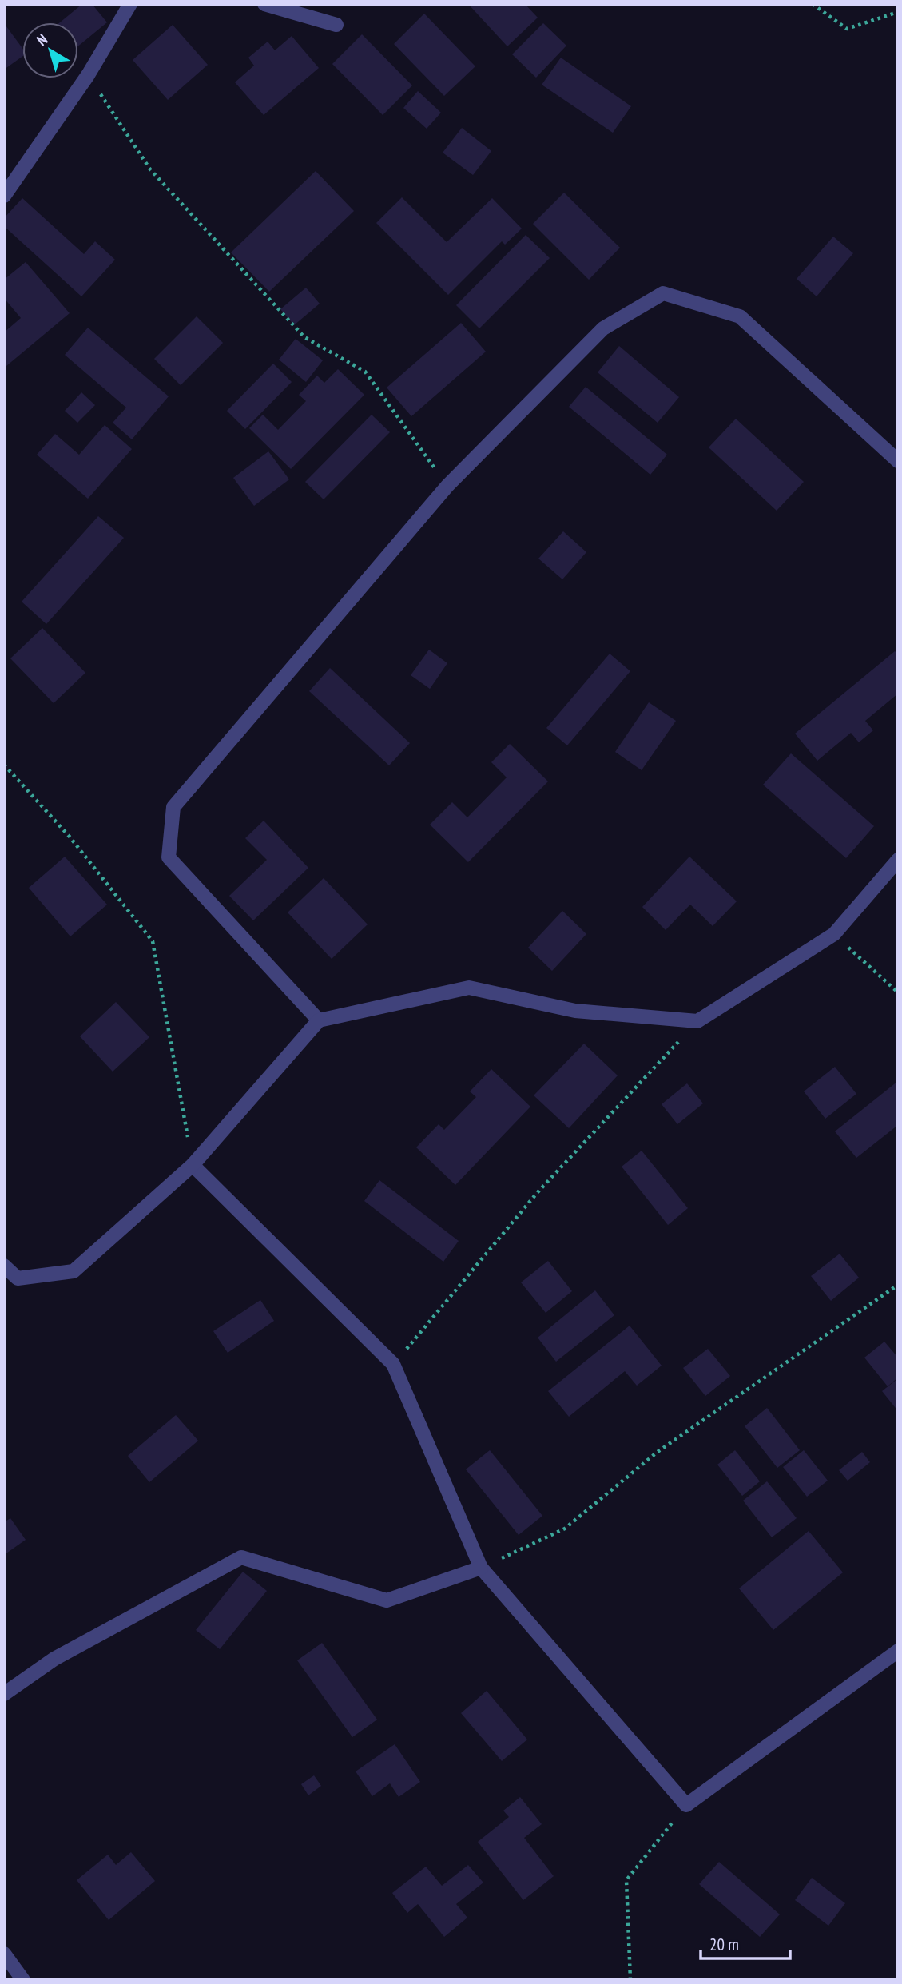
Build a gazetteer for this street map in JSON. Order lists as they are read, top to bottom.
{
  "scale_bar": "20 m",
  "north": "top left"
}
